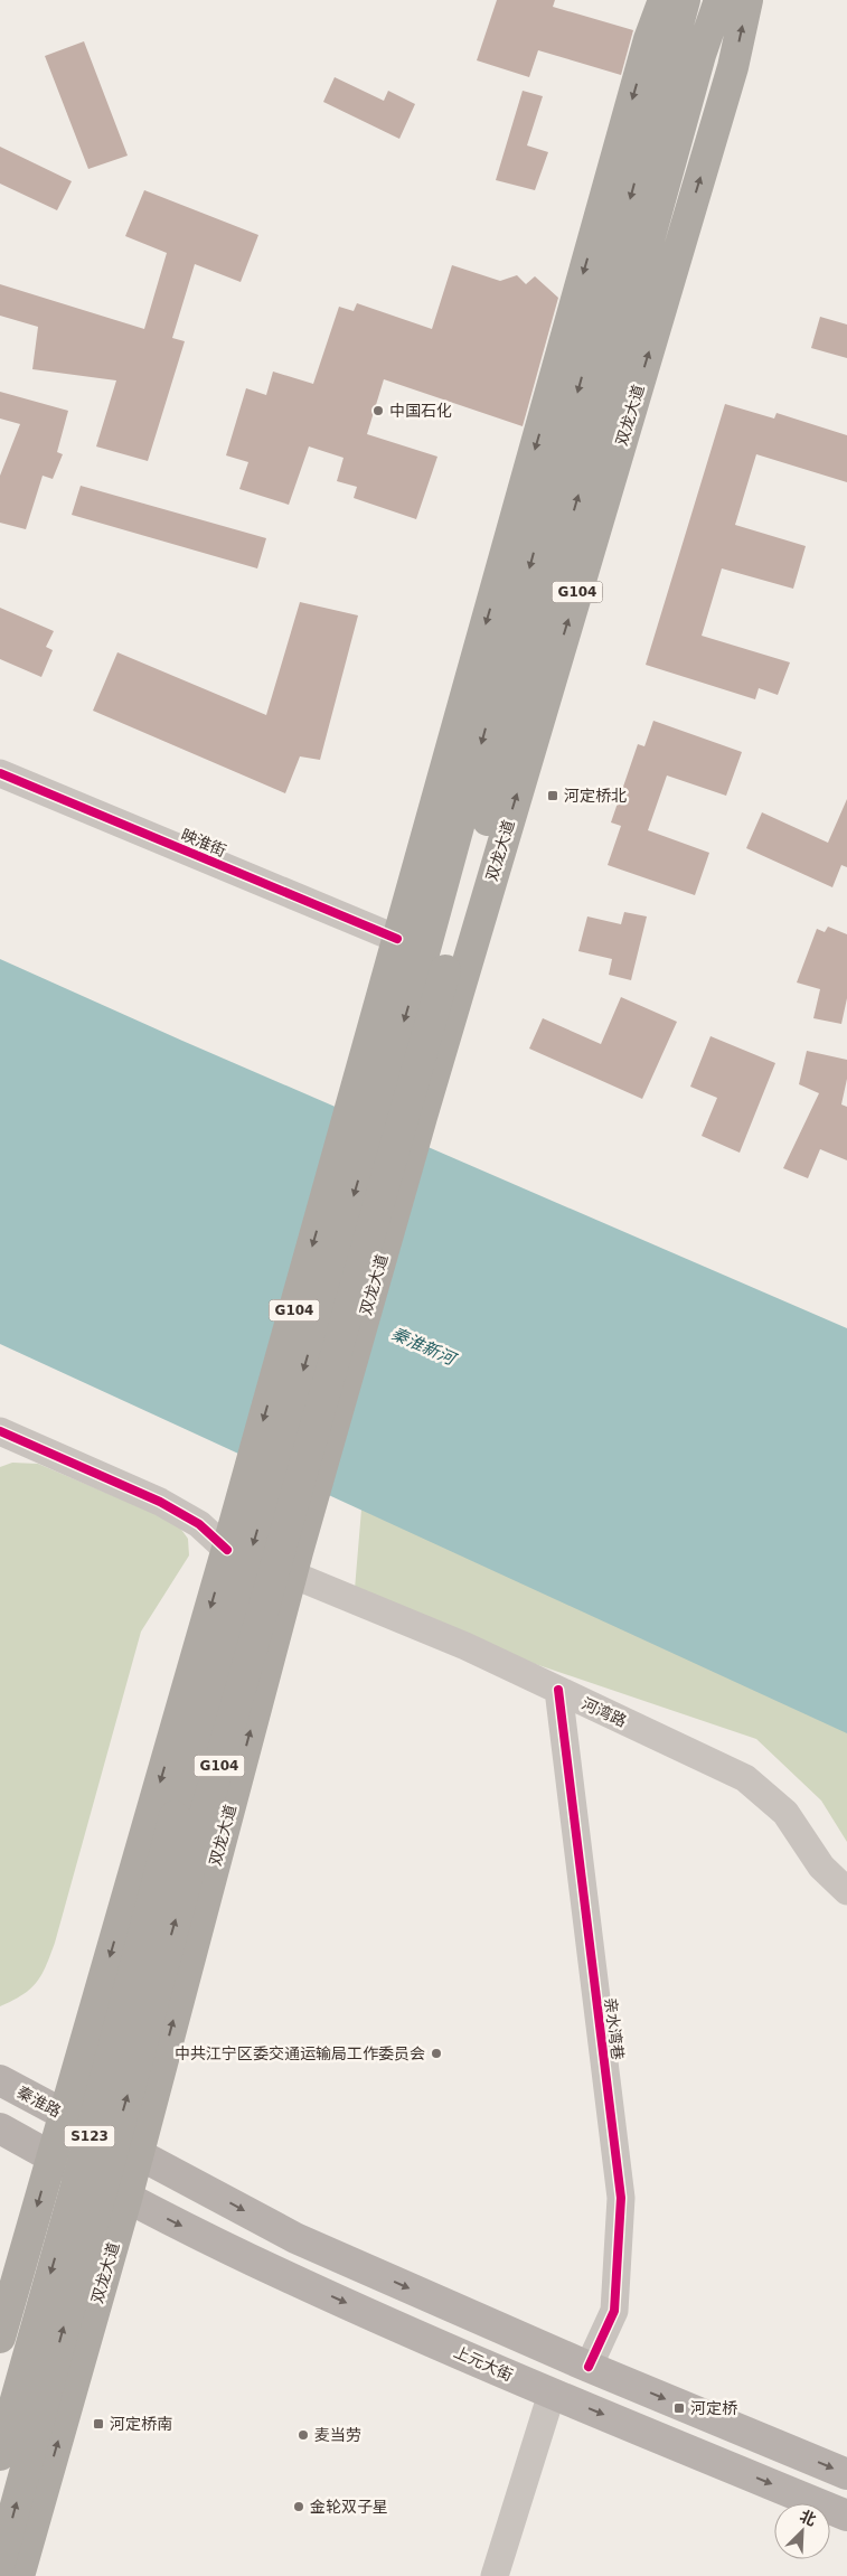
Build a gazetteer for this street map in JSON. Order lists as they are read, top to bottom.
{
  "streets": {
    "highway": ["双龙大道", "G104", "S123"],
    "main road": ["秦淮路", "上元大街"],
    "street": ["映淮街", "河湾路", "亲水湾巷"]
  },
  "crossings": [
    ["双龙大道", "河湾路"],
    ["双龙大道", "秦淮路"],
    ["双龙大道", "上元大街"],
    ["G104", "映淮街"],
    ["G104", "秦淮路"],
    ["G104", "S123"],
    ["河湾路", "亲水湾巷"]
  ],
  "water": ["秦淮新河"],
  "places": {
    "other": [
      "中国石化",
      "中共江宁区委交通运输局工作委员会",
      "麦当劳",
      "金轮双子星"
    ],
    "transit": ["河定桥北", "河定桥", "河定桥南"]
  },
  "north": "top right"
}
